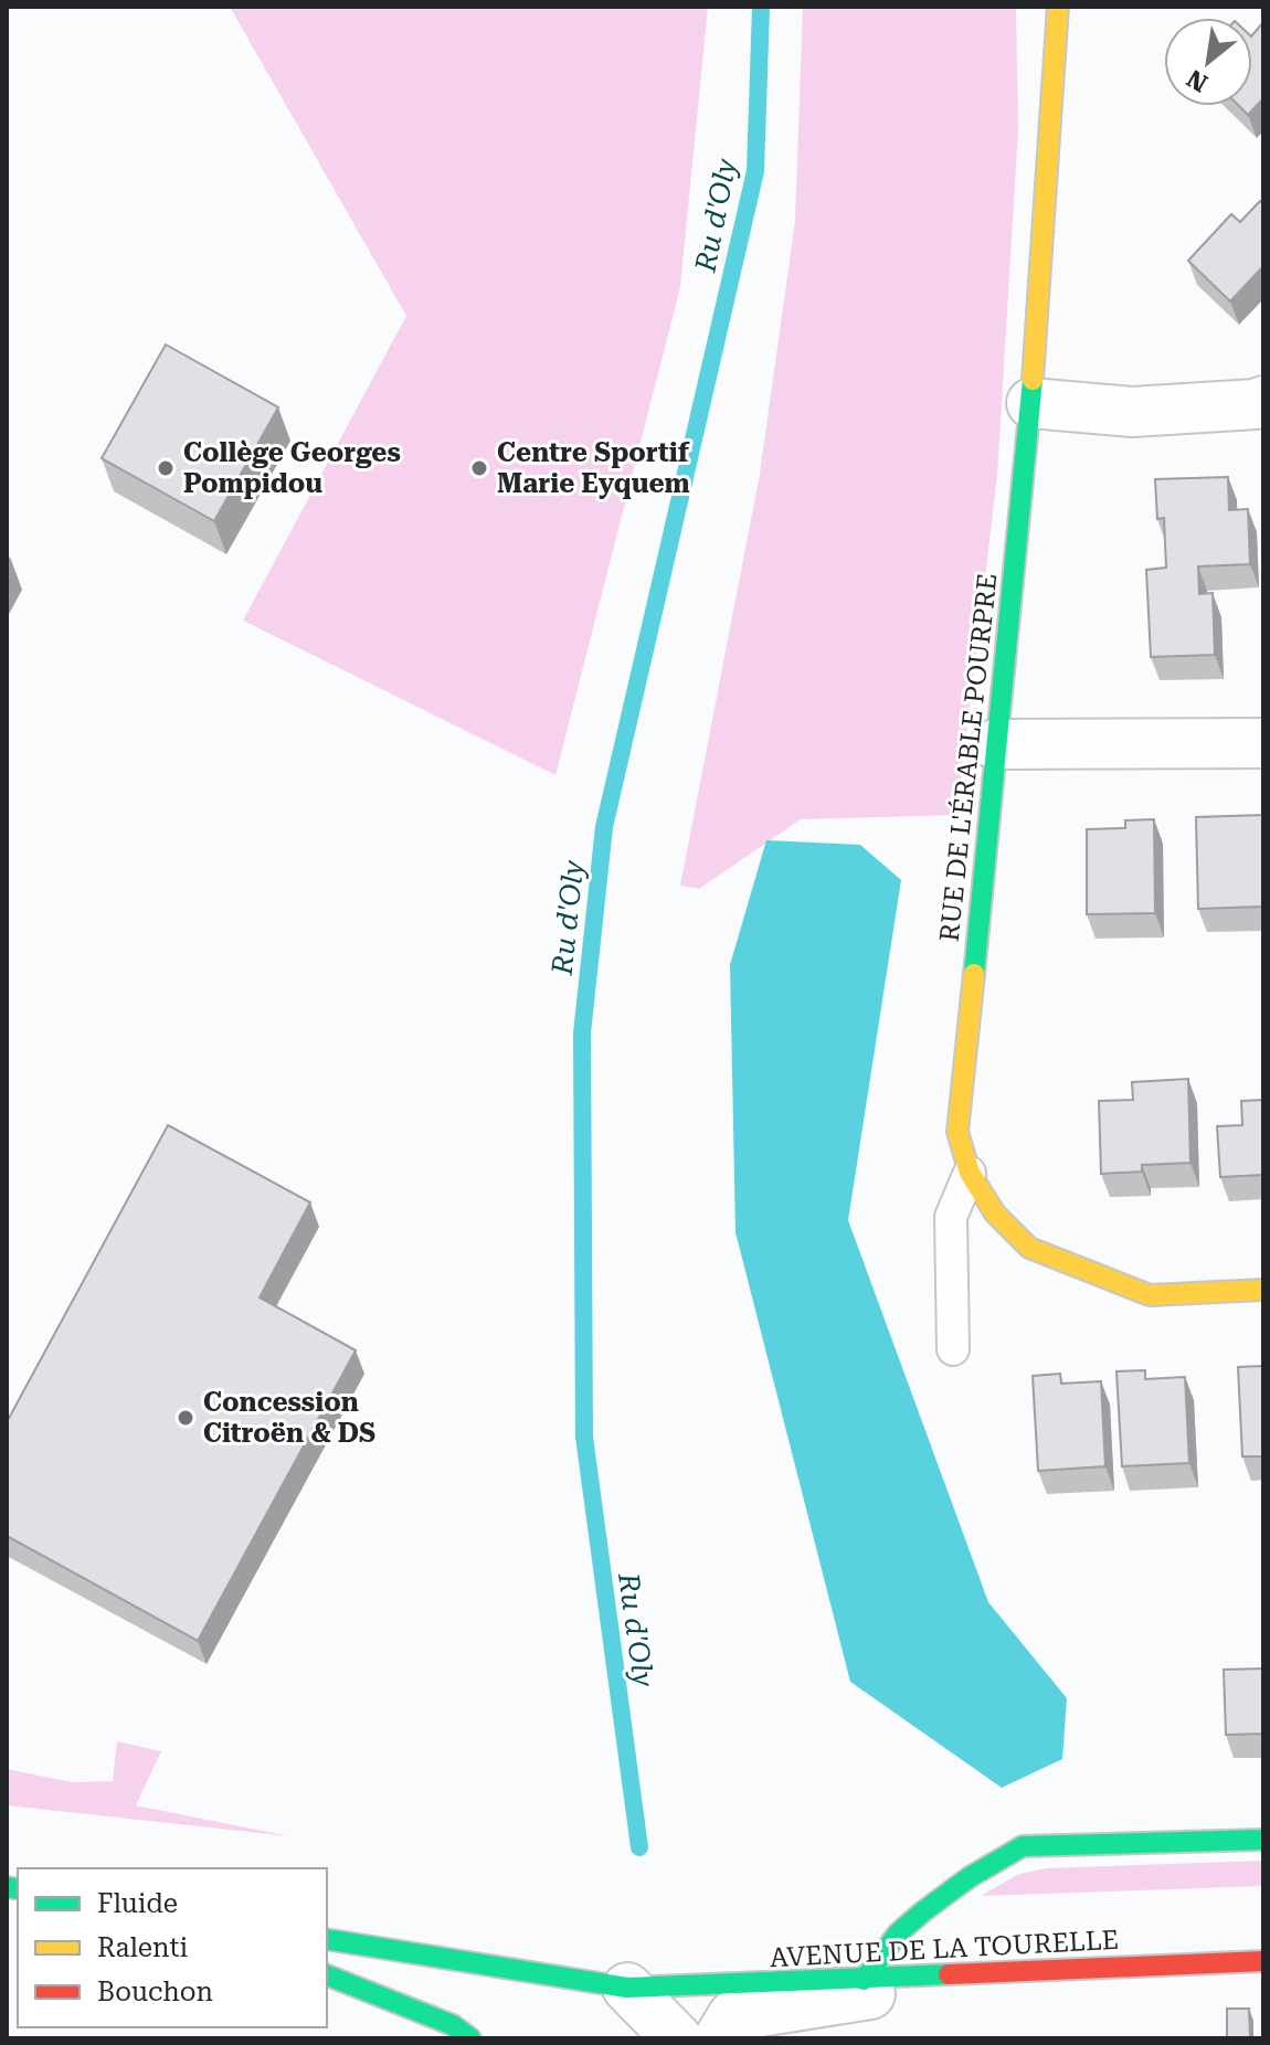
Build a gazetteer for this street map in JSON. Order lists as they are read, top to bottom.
{
  "streets": {
    "street": ["RUE DE L'ÉRABLE POURPRE", "AVENUE DE LA TOURELLE"]
  },
  "water": ["Ru d'Oly"],
  "places": ["Collège Georges Pompidou", "Centre Sportif Marie Eyquem", "Concession Citroën & DS"],
  "legend": ["Fluide", "Ralenti", "Bouchon"],
  "north": "bottom left"
}
